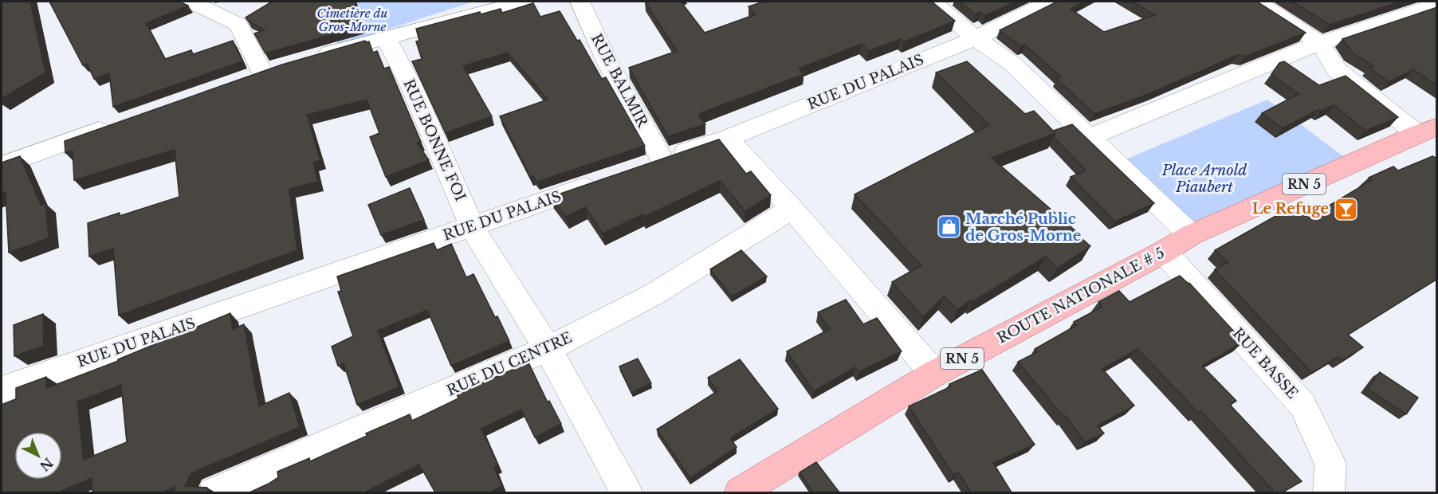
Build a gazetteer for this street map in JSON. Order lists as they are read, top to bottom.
{
  "streets": {
    "main road": ["RN 5", "ROUTE NATIONALE # 5"],
    "street": [
      "RUE BALMIR",
      "RUE DU PALAIS",
      "RUE BONNE FOI",
      "RUE BASSE",
      "RUE DU CENTRE"
    ]
  },
  "crossings": [
    ["RUE BALMIR", "RUE DU PALAIS"],
    ["RUE DU PALAIS", "RUE BONNE FOI"],
    ["RUE BONNE FOI", "RUE DU CENTRE"],
    ["ROUTE NATIONALE # 5", "RUE BASSE"]
  ],
  "parks": ["Cimetière du Gros-Morne", "Place Arnold Piaubert"],
  "places": {
    "bar": ["Le Refuge"],
    "shop": ["Marché Public de Gros-Morne"]
  },
  "north": "bottom right"
}
